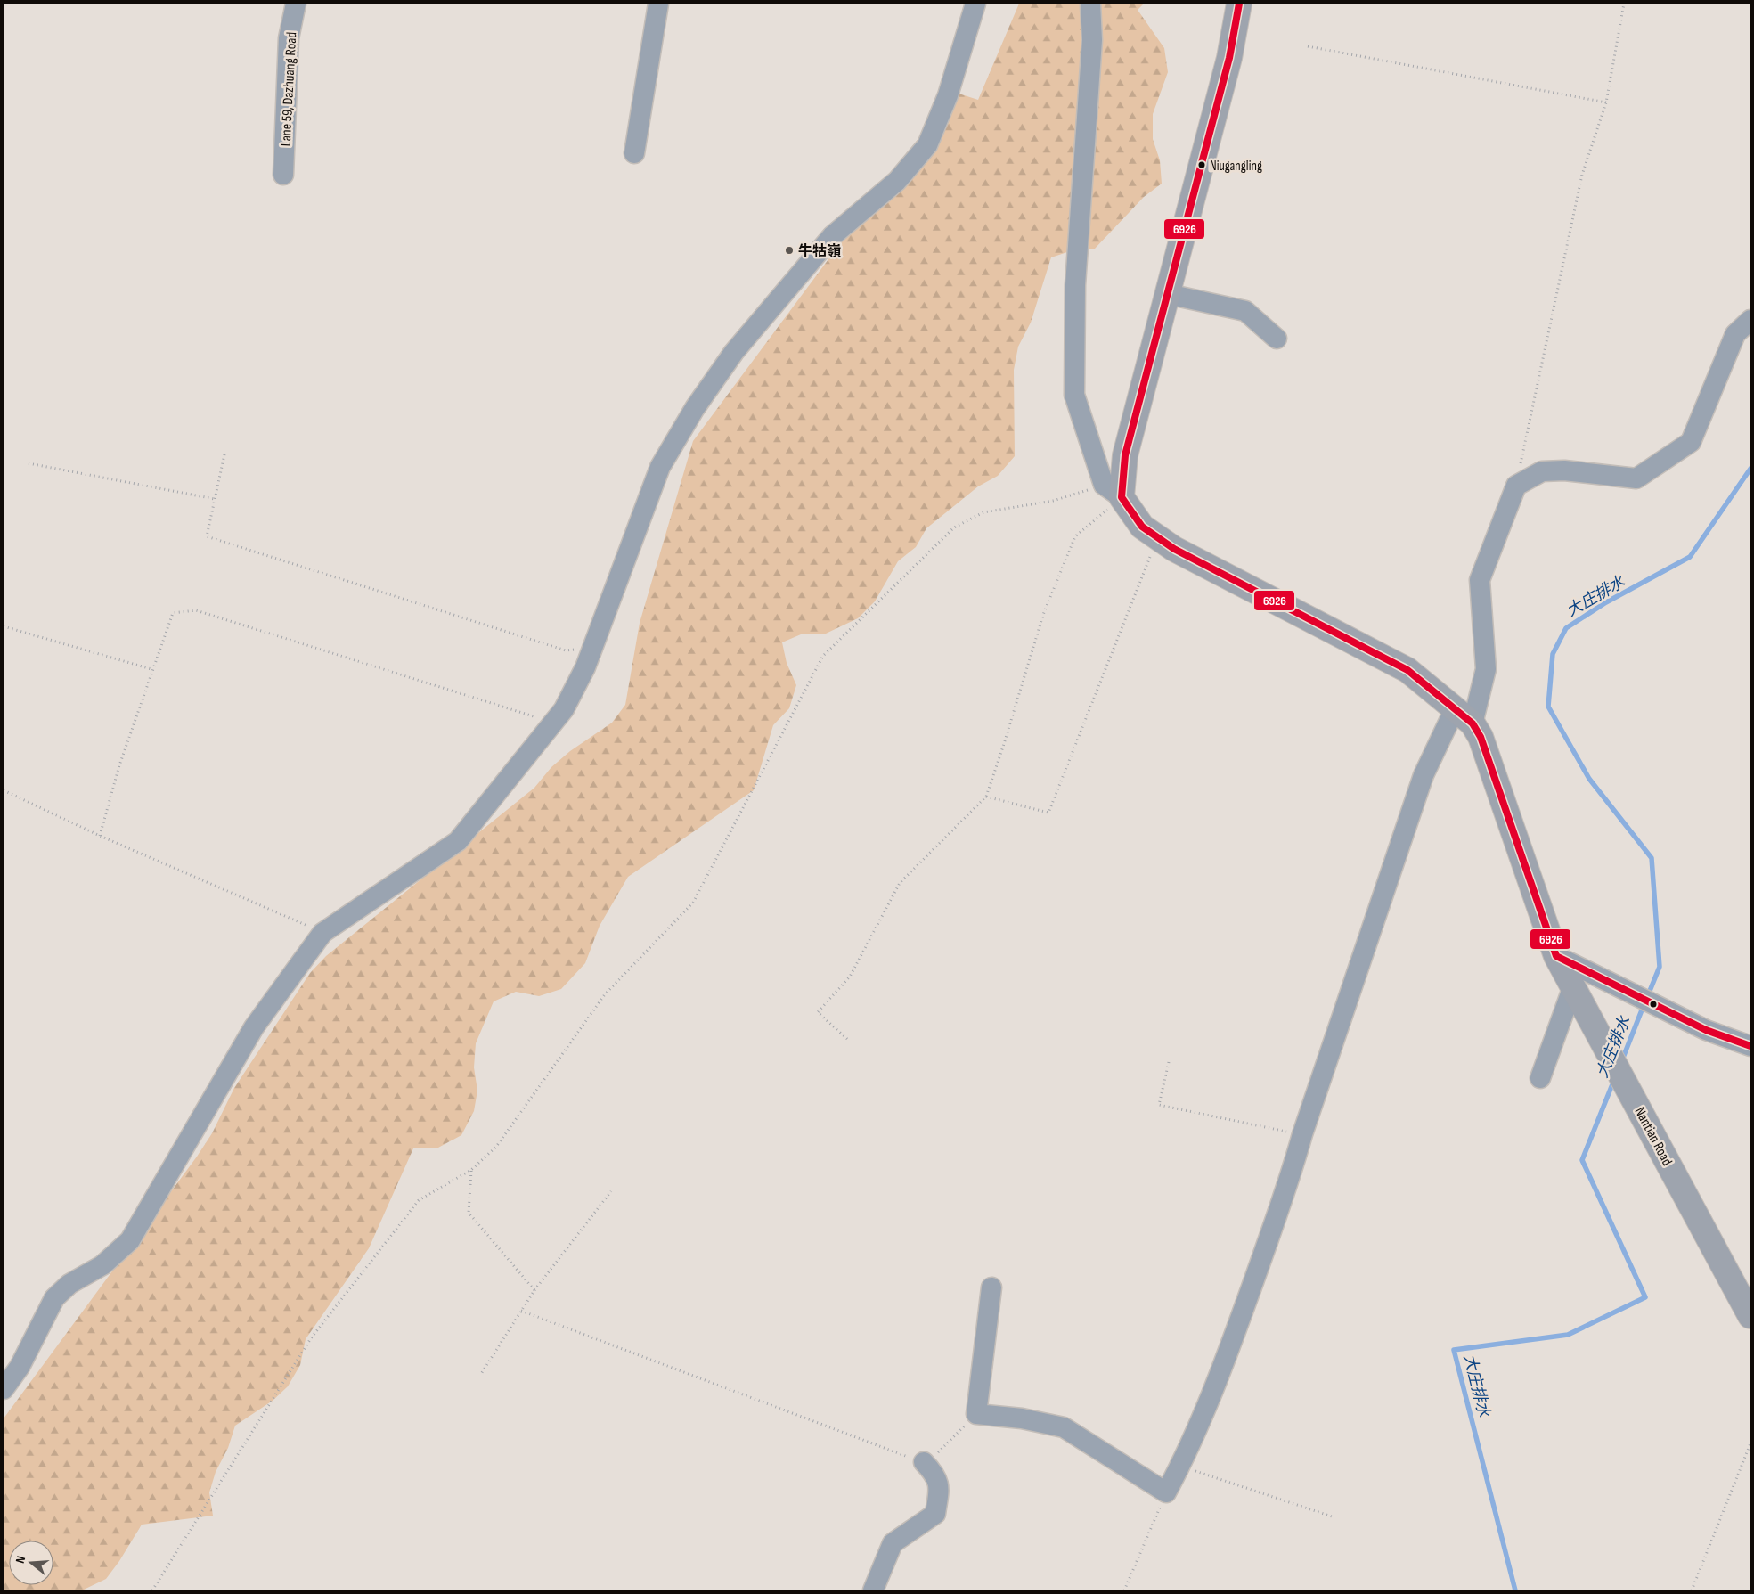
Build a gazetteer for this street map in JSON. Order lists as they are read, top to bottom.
{
  "streets": {
    "main road": ["Nantian Road"],
    "street": ["Lane 59, Dazhuang Road"]
  },
  "water": ["大庄排水"],
  "places": ["Niugangling", "牛牯嶺"],
  "lines": ["transit line 6926"],
  "north": "left"
}
